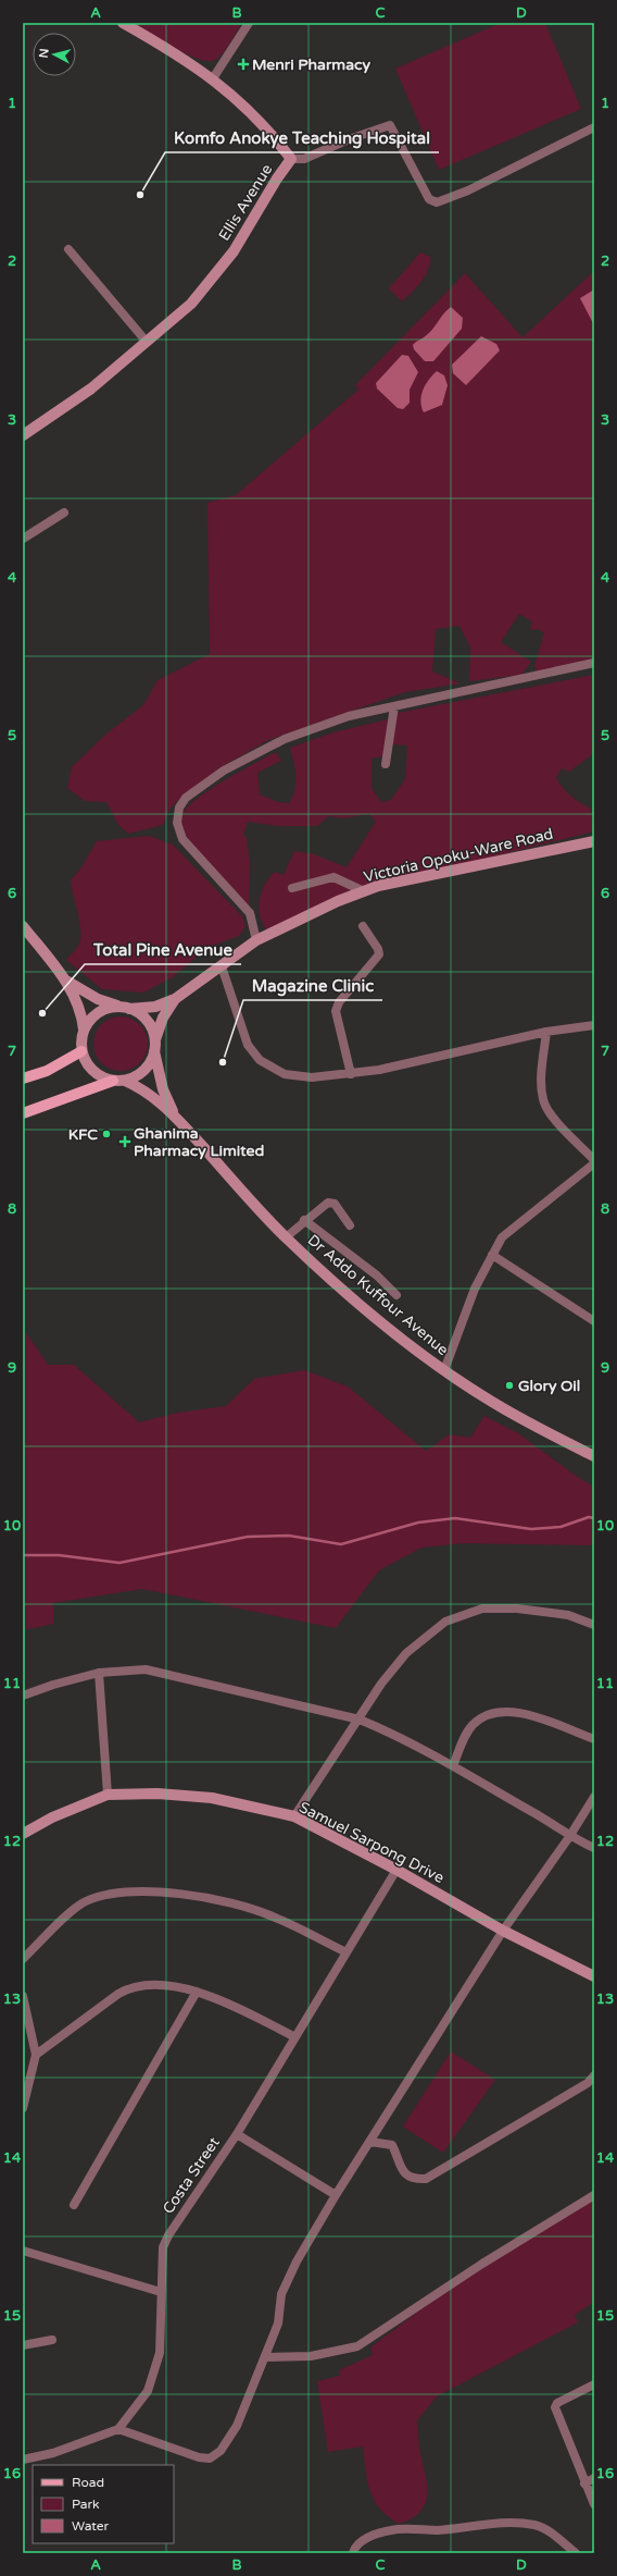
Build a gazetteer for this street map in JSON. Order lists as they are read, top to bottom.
{
  "streets": {
    "main road": [
      "Ellis Avenue",
      "Victoria Opoku-Ware Road",
      "Dr Addo Kuffour Avenue",
      "Samuel Sarpong Drive"
    ],
    "street": ["Costa Street"]
  },
  "crossings": [
    ["Samuel Sarpong Drive", "Costa Street"]
  ],
  "places": {
    "health": ["Menri Pharmacy", "Ghanima Pharmacy Limited"],
    "other": [
      "Komfo Anokye Teaching Hospital",
      "Total Pine Avenue",
      "Magazine Clinic",
      "KFC",
      "Glory Oil"
    ]
  },
  "legend": ["Road", "Park", "Water"],
  "north": "left",
  "grid": {
    "columns": [
      "A",
      "B",
      "C",
      "D"
    ],
    "rows": [
      "1",
      "2",
      "3",
      "4",
      "5",
      "6",
      "7",
      "8",
      "9",
      "10",
      "11",
      "12",
      "13",
      "14",
      "15",
      "16"
    ]
  }
}
